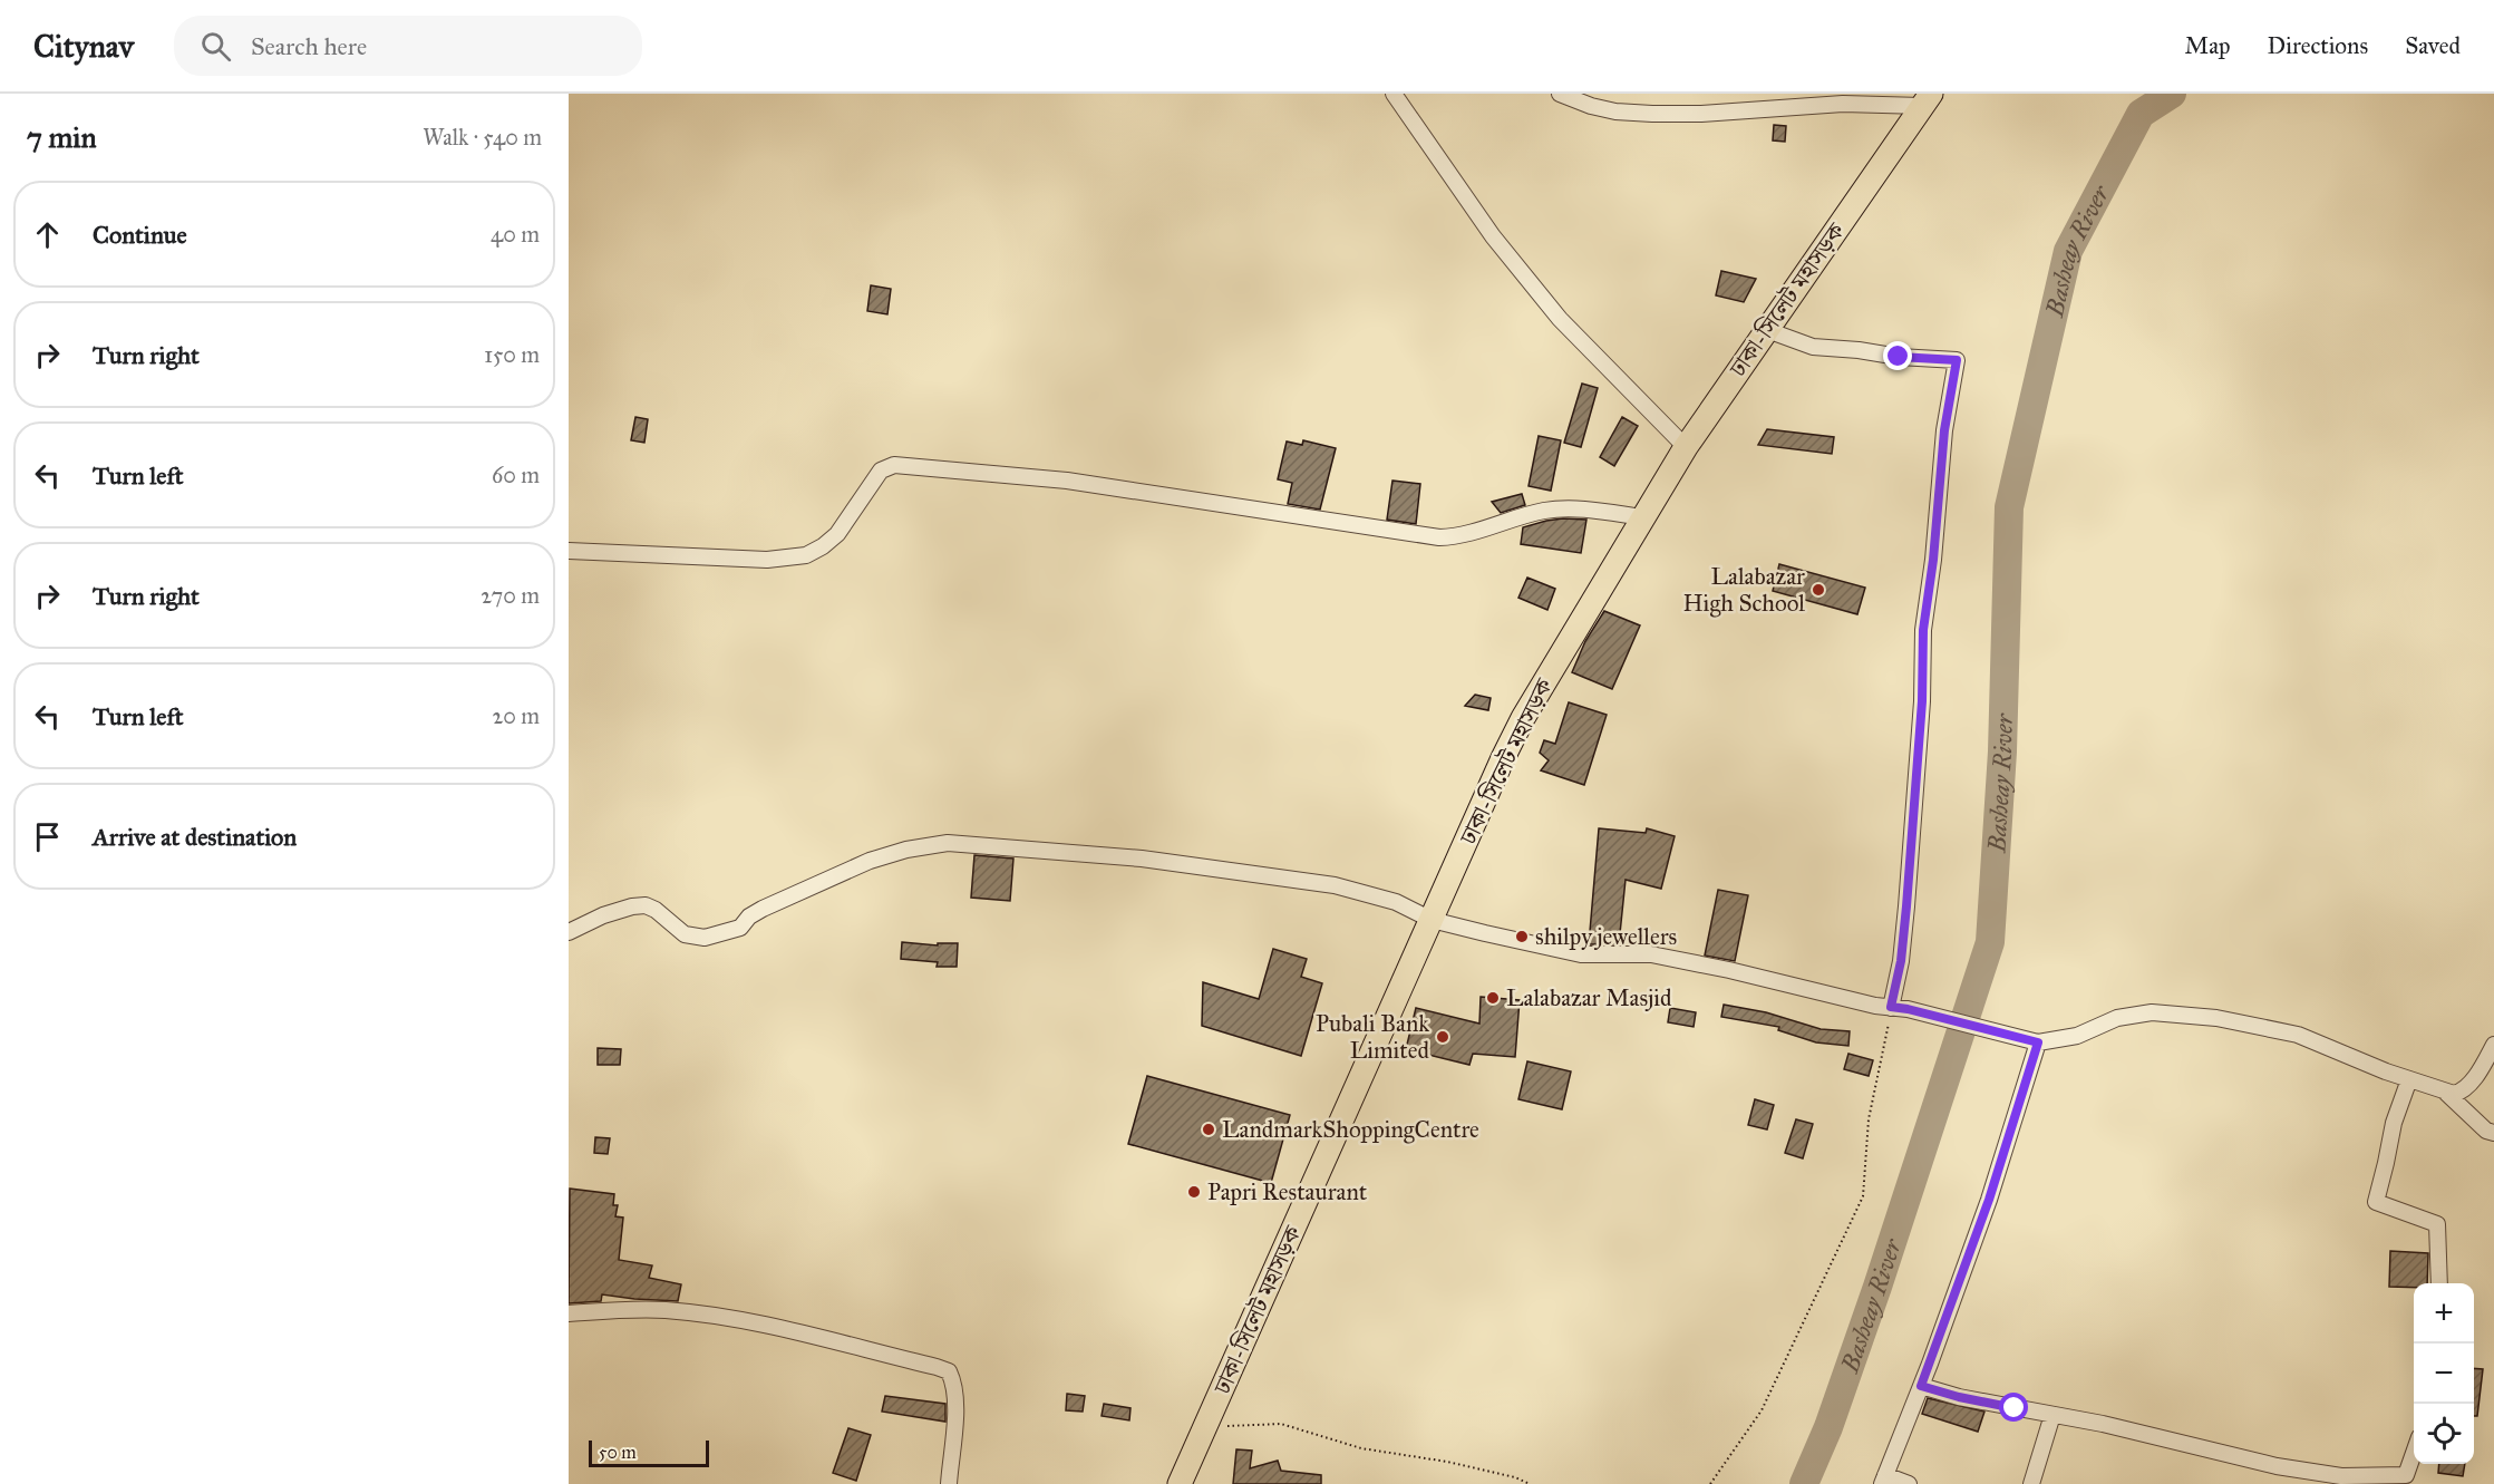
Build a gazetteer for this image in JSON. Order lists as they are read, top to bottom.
{
  "streets": {
    "highway": ["ঢাকা-সিলেট মহাসড়ক"]
  },
  "water": ["Basheay River"],
  "places": [
    "Lalabazar High School",
    "shilpy jewellers",
    "Lalabazar Masjid",
    "Pubali Bank Limited",
    "LandmarkShoppingCentre",
    "Papri Restaurant"
  ],
  "scale_bar": "50 m",
  "page": {
    "header": "Citynav",
    "search": "Search here",
    "nav": ["Map", "Directions", "Saved"],
    "heading": ["7 min", "Walk · 540 m"],
    "list": [
      ["Continue", "40 m"],
      ["Turn right", "150 m"],
      ["Turn left", "60 m"],
      ["Turn right", "270 m"],
      ["Turn left", "20 m"],
      "Arrive at destination"
    ],
    "map_buttons": ["+", "−"],
    "scale": "50 m"
  }
}
